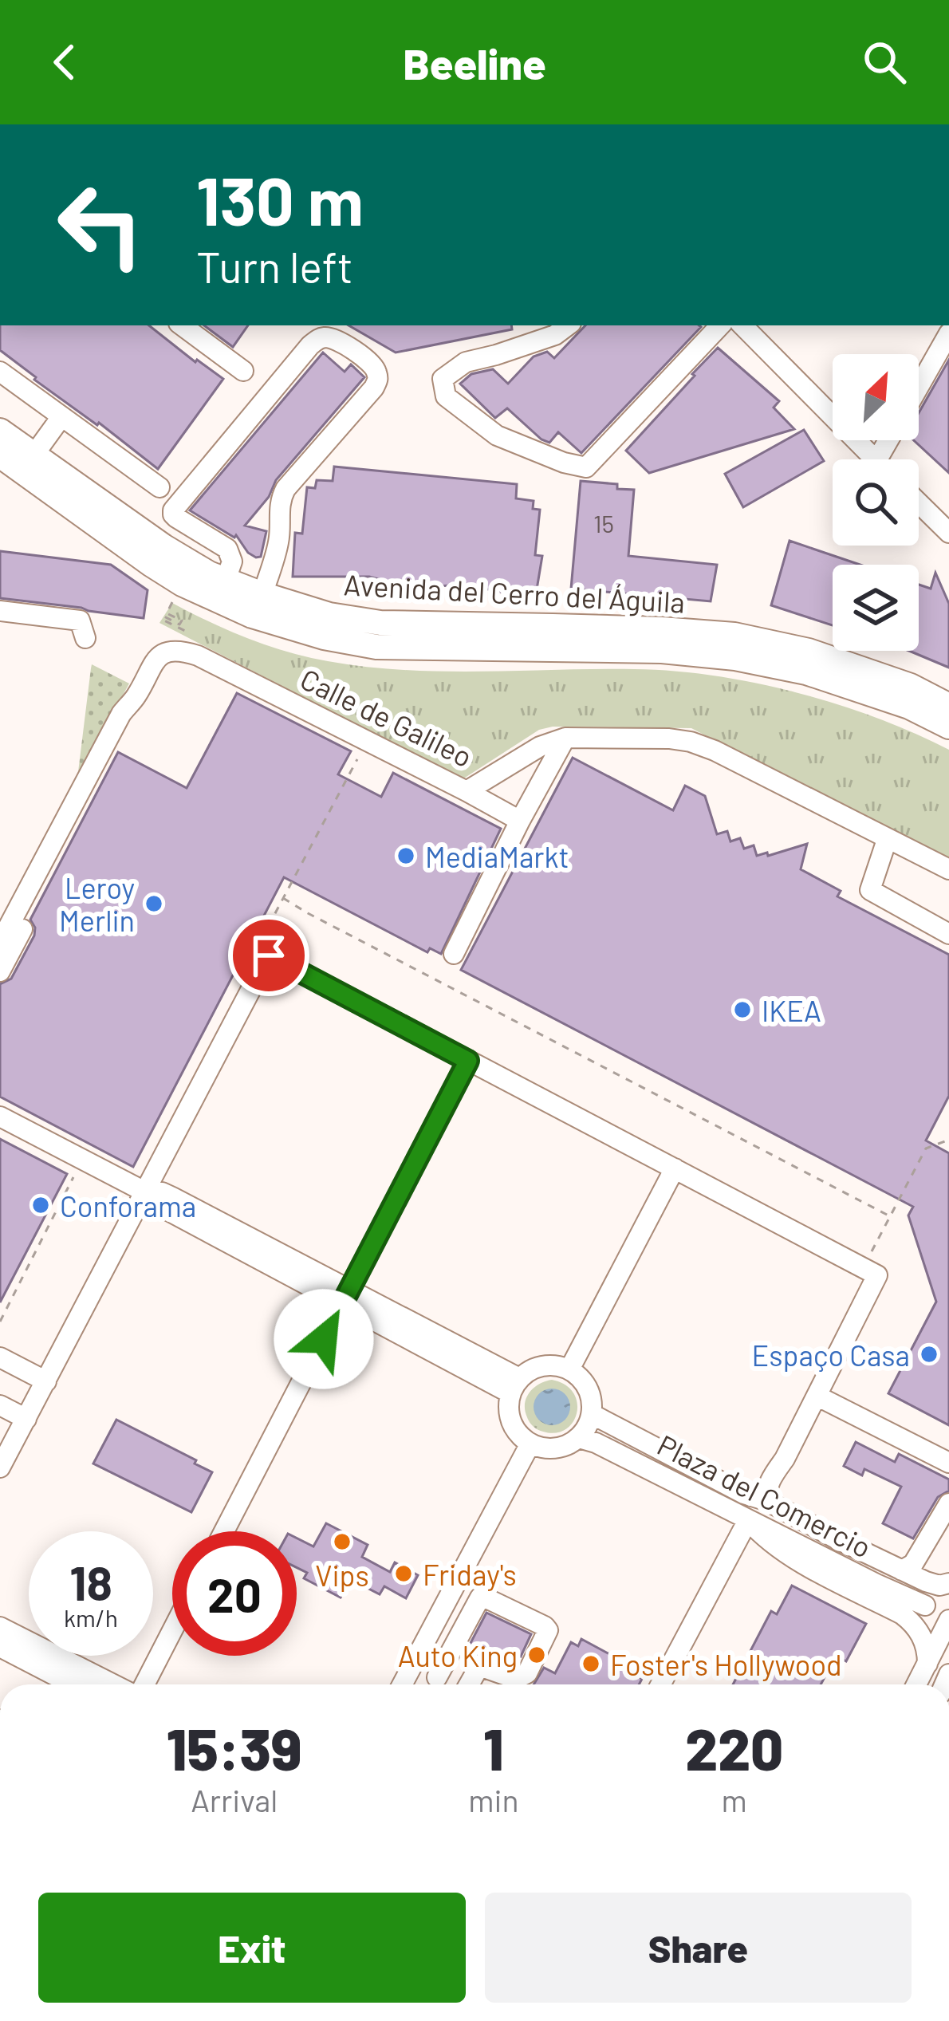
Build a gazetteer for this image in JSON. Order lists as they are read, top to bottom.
{
  "streets": {
    "main road": ["Avenida del Cerro del Águila"],
    "street": ["Calle de Galileo", "Plaza del Comercio"]
  },
  "places": [
    "MediaMarkt",
    "Leroy Merlin",
    "IKEA",
    "Conforama",
    "Espaço Casa",
    "Vips",
    "Friday's",
    "Auto King",
    "Foster's Hollywood"
  ],
  "house_numbers": ["15"],
  "north": "top right",
  "page": {
    "header": "Beeline",
    "turn": ["130 m", "Turn left"],
    "speed": "18 km/h",
    "limit": "20",
    "eta": [
      "15:39",
      "Arrival",
      "1",
      "min",
      "220",
      "m"
    ],
    "buttons": ["Exit", "Share"]
  }
}
